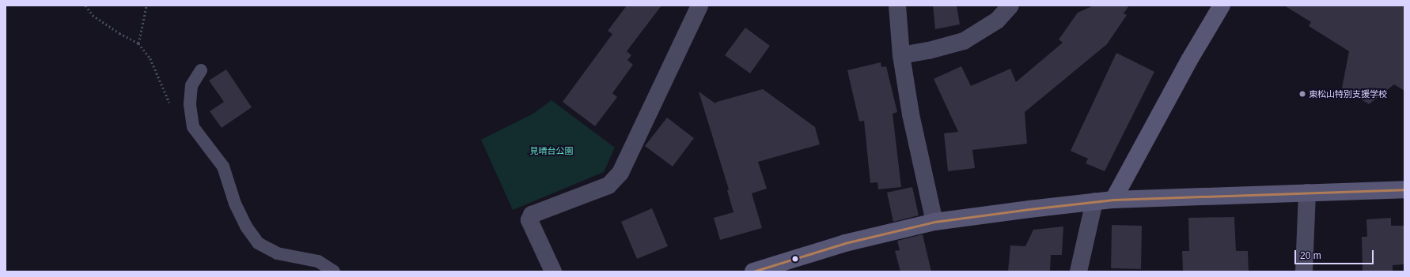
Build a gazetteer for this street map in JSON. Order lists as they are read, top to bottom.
{
  "parks": ["見晴台公園"],
  "places": ["東松山特別支援学校"],
  "scale_bar": "20 m"
}
